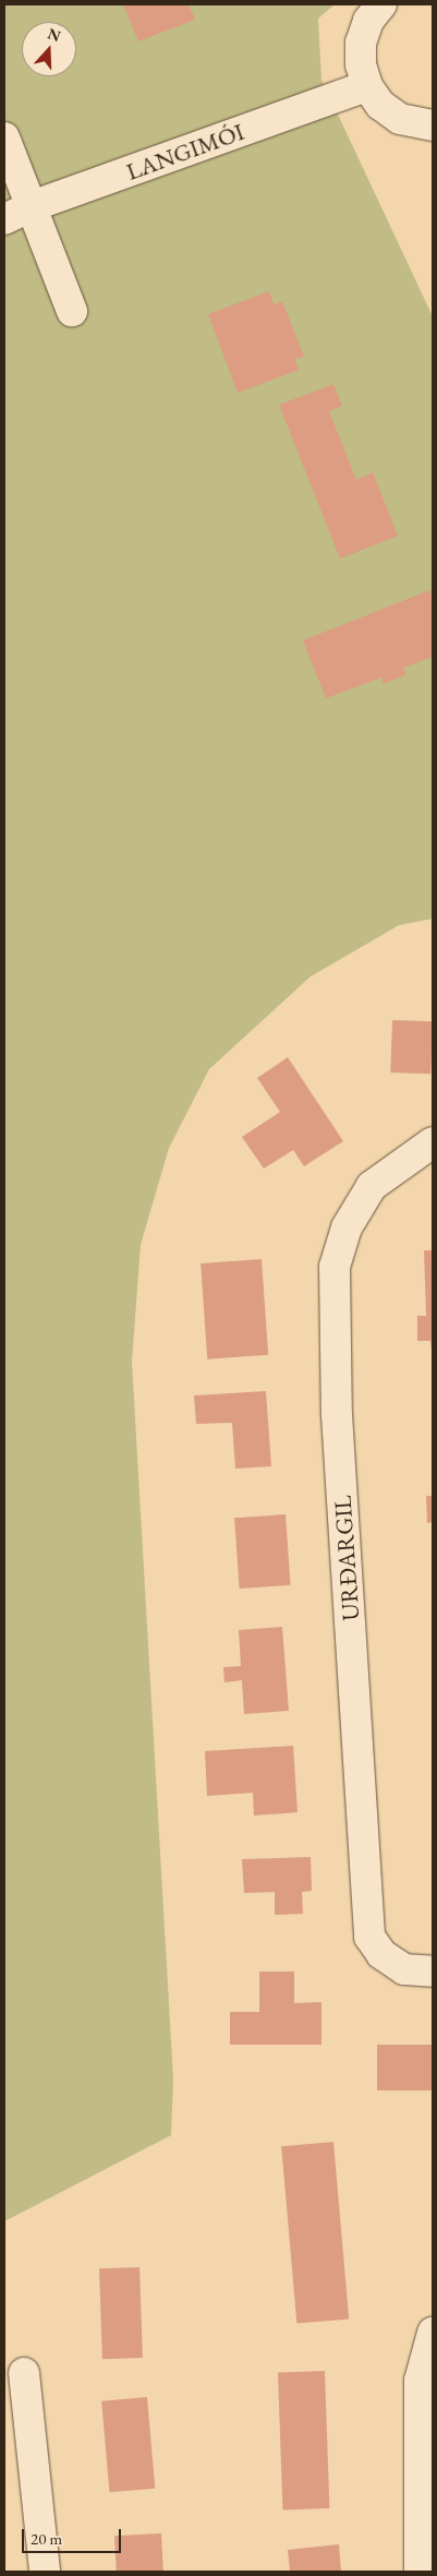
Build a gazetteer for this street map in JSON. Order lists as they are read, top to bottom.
{
  "streets": {
    "street": ["LANGIMÓI", "URÐARGIL"]
  },
  "scale_bar": "20 m",
  "north": "top"
}
